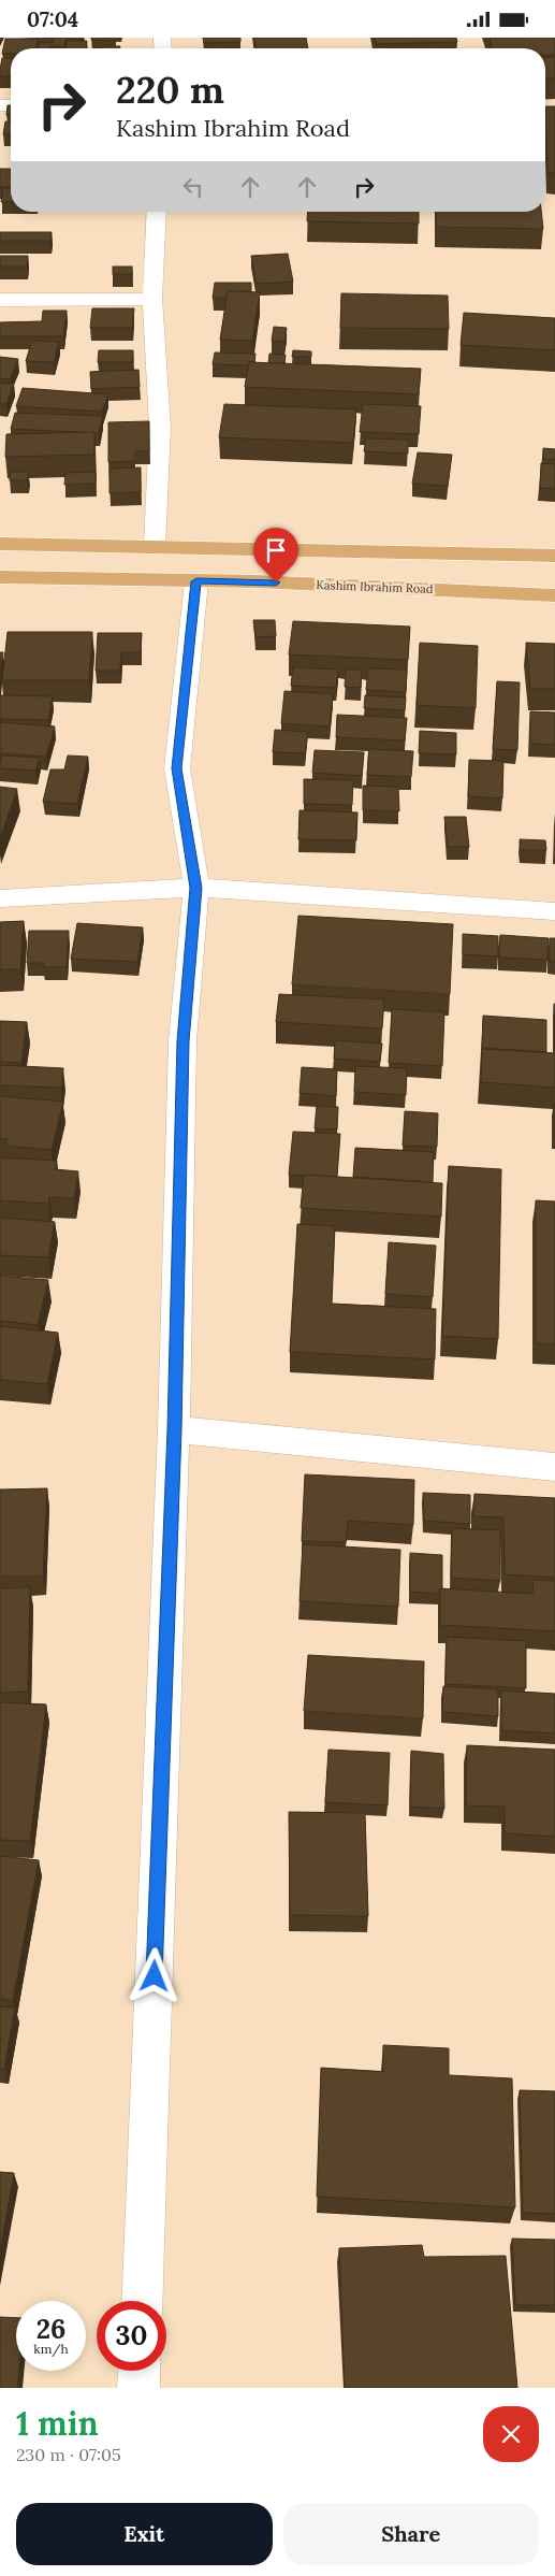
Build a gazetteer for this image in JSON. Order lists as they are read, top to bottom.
{
  "streets": {
    "highway": ["Kashim Ibrahim Road"]
  },
  "page": {
    "status": "07:04",
    "turn": ["220 m", "Kashim Ibrahim Road"],
    "speed": "26 km/h",
    "limit": "30",
    "heading": ["1 min", "230 m · 07:05"],
    "buttons": ["Exit", "Share"]
  }
}
